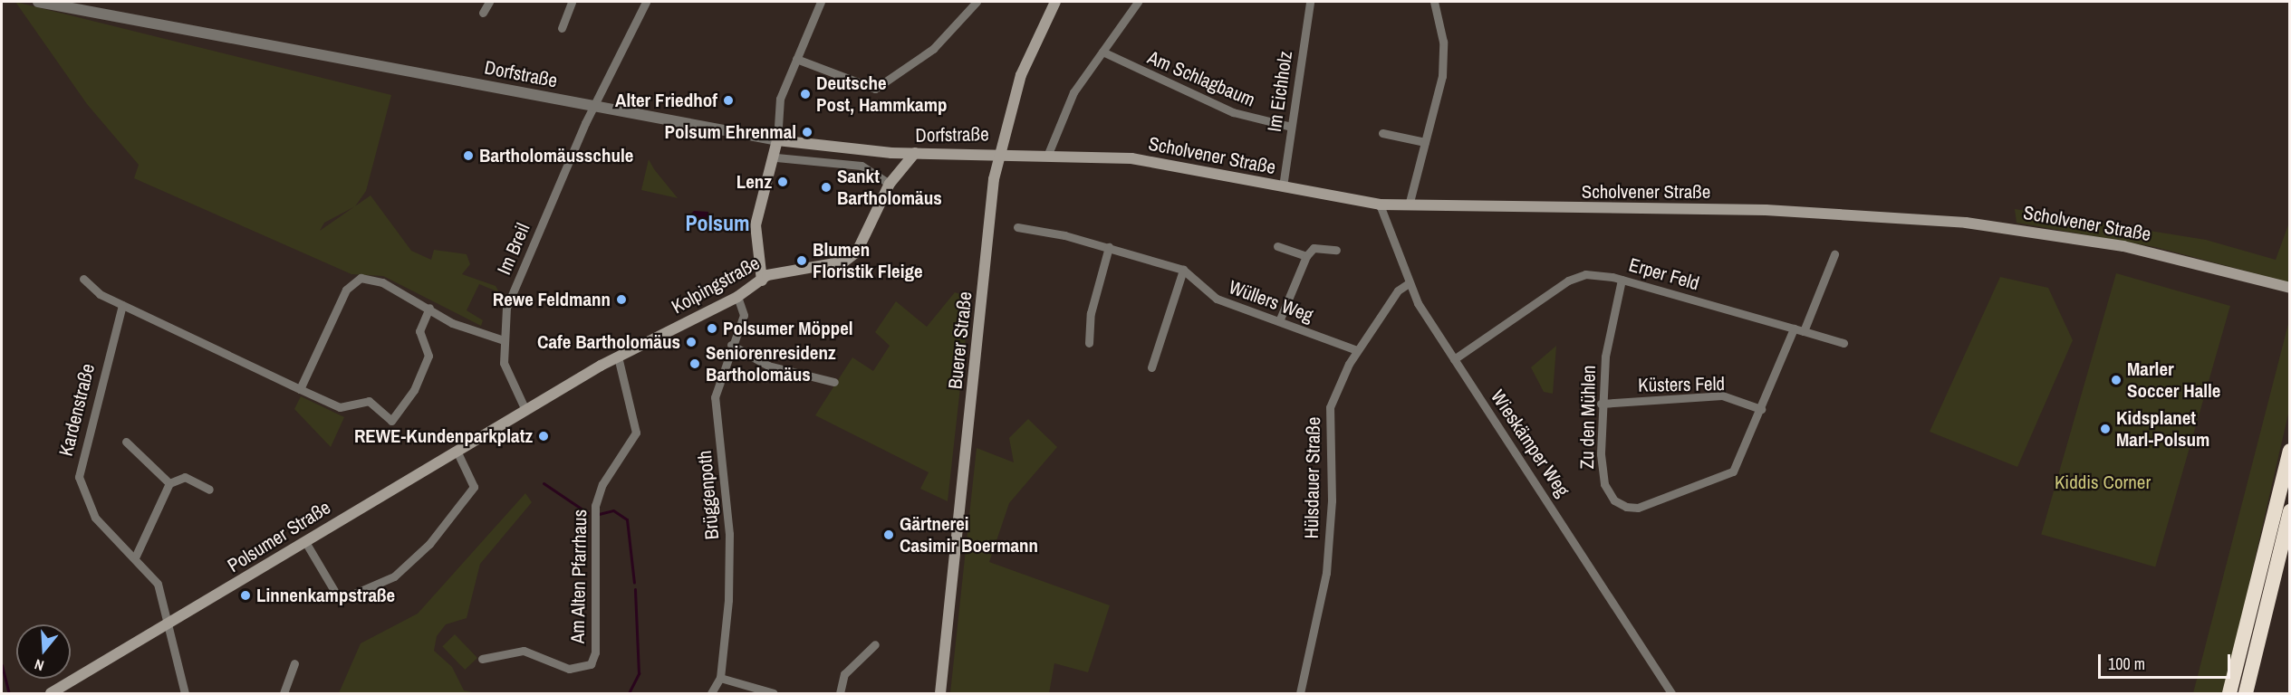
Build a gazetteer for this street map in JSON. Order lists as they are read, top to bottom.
{
  "streets": {
    "main road": [
      "Dorfstraße",
      "Scholvener Straße",
      "Kolpingstraße",
      "Buerer Straße",
      "Polsumer Straße"
    ],
    "street": [
      "Am Schlagbaum",
      "Im Eichholz",
      "Im Breil",
      "Erper Feld",
      "Wüllers Weg",
      "Küsters Feld",
      "Kardenstraße",
      "Zu den Mühlen",
      "Wieskämper Weg",
      "Hülsdauer Straße",
      "Brüggenpoth",
      "Am Alten Pfarrhaus"
    ]
  },
  "crossings": [
    ["Dorfstraße", "Scholvener Straße"],
    ["Dorfstraße", "Im Breil"],
    ["Dorfstraße", "Kolpingstraße"],
    ["Dorfstraße", "Buerer Straße"],
    ["Am Schlagbaum", "Im Eichholz"],
    ["Im Eichholz", "Scholvener Straße"],
    ["Scholvener Straße", "Buerer Straße"],
    ["Scholvener Straße", "Wieskämper Weg"],
    ["Im Breil", "Kolpingstraße"],
    ["Im Breil", "Polsumer Straße"],
    ["Erper Feld", "Zu den Mühlen"],
    ["Erper Feld", "Wieskämper Weg"],
    ["Kolpingstraße", "Brüggenpoth"],
    ["Kolpingstraße", "Polsumer Straße"],
    ["Kolpingstraße", "Am Alten Pfarrhaus"],
    ["Wüllers Weg", "Hülsdauer Straße"],
    ["Küsters Feld", "Zu den Mühlen"],
    ["Kardenstraße", "Polsumer Straße"],
    ["Wieskämper Weg", "Hülsdauer Straße"]
  ],
  "districts": ["Polsum"],
  "parks": ["Kiddis Corner"],
  "places": [
    "Deutsche Post, Hammkamp",
    "Alter Friedhof",
    "Polsum Ehrenmal",
    "Bartholomäusschule",
    "Lenz",
    "Sankt Bartholomäus",
    "Blumen Floristik Fleige",
    "Rewe Feldmann",
    "Polsumer Möppel",
    "Cafe Bartholomäus",
    "Seniorenresidenz Bartholomäus",
    "Marler Soccer Halle",
    "Kidsplanet Marl-Polsum",
    "REWE-Kundenparkplatz",
    "Gärtnerei Casimir Boermann",
    "Linnenkampstraße"
  ],
  "scale_bar": "100 m",
  "north": "bottom"
}
